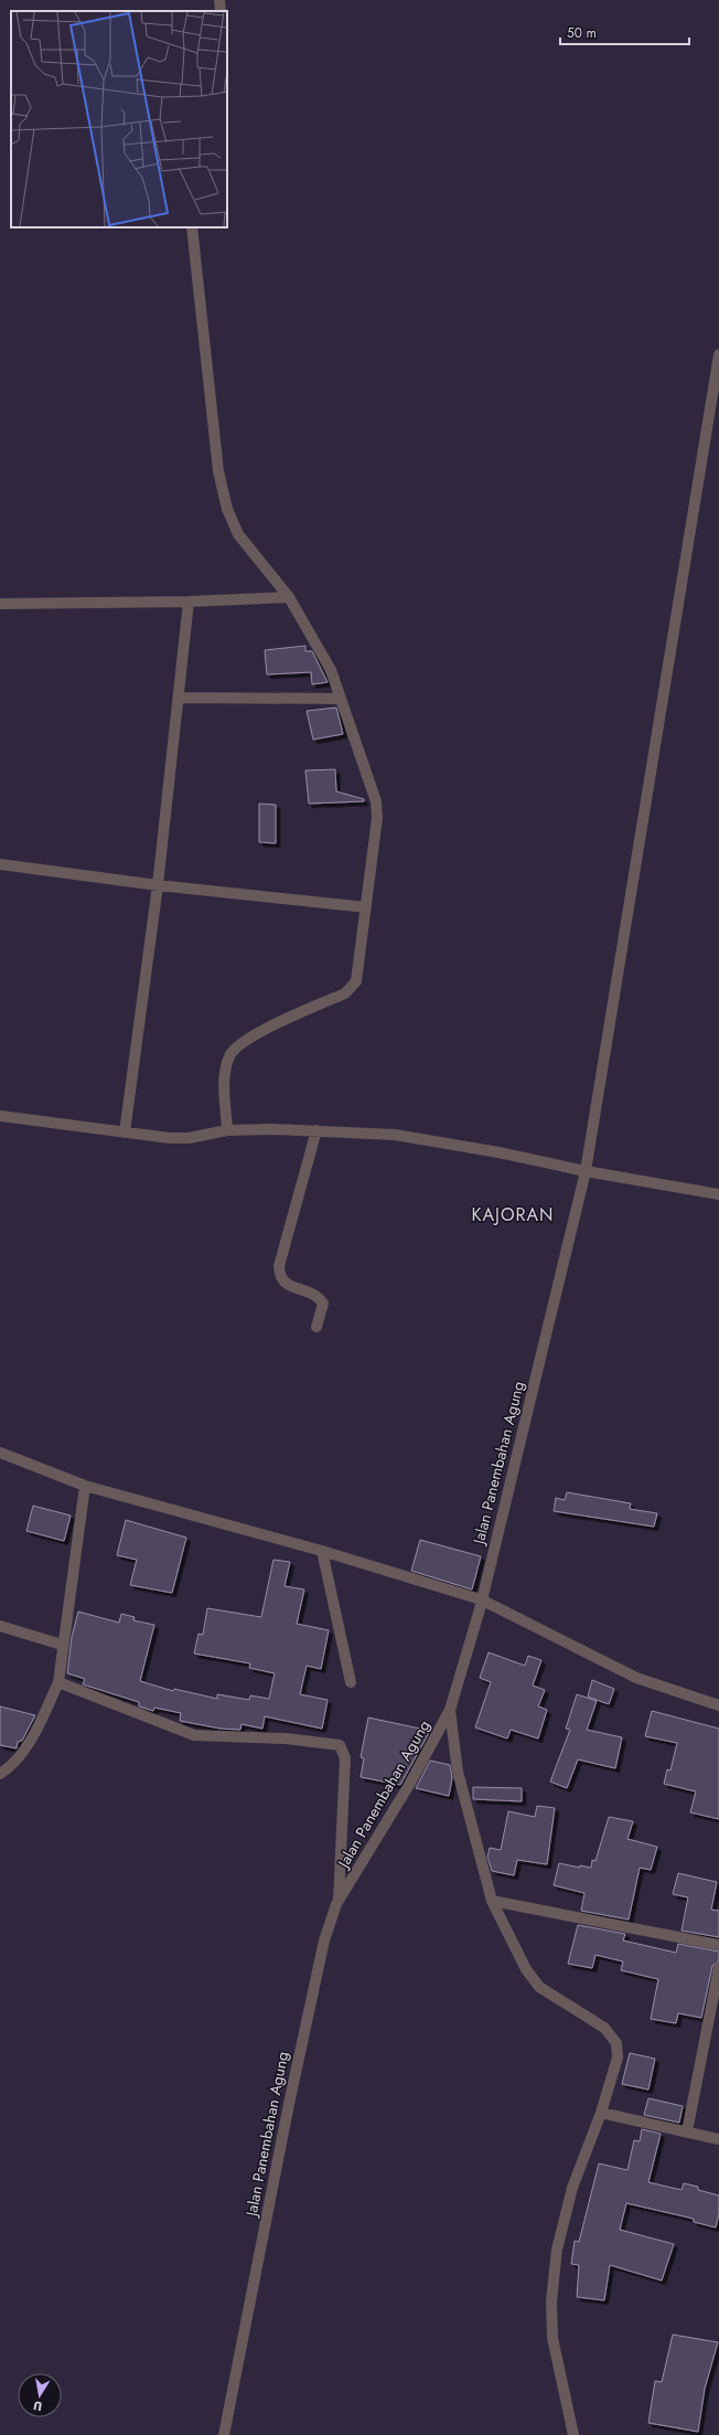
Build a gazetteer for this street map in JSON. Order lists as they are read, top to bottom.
{
  "streets": {
    "street": ["Jalan Panembahan Agung"]
  },
  "districts": ["KAJORAN"],
  "scale_bar": "50 m",
  "north": "bottom"
}
